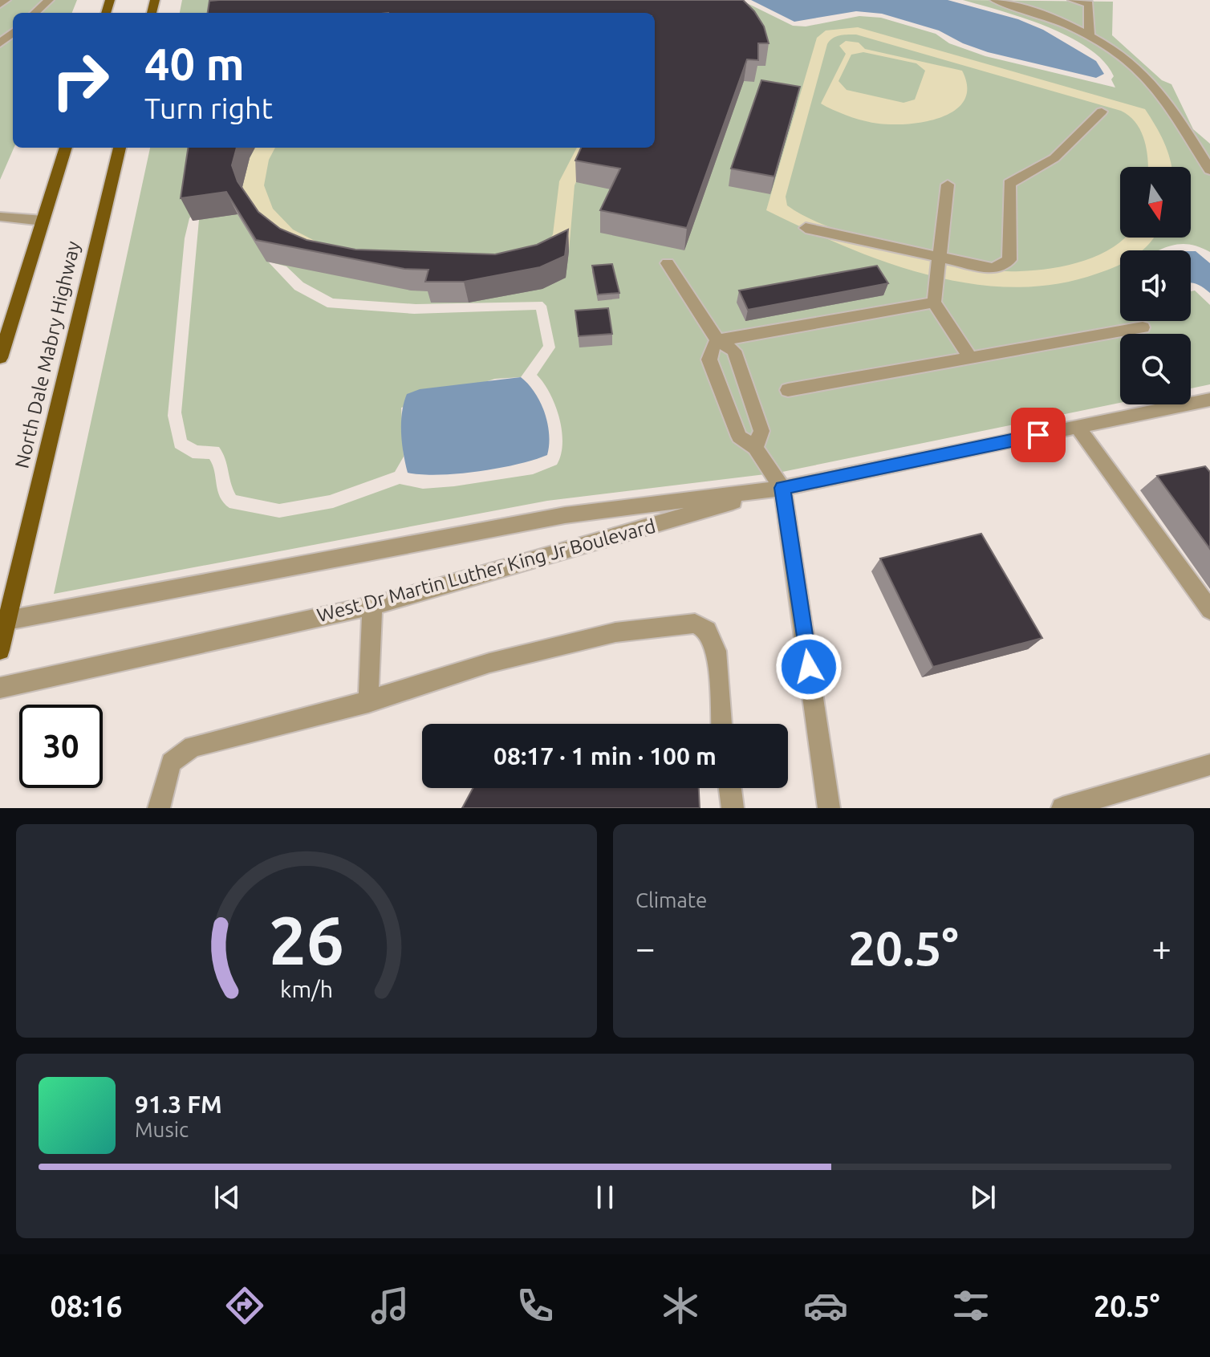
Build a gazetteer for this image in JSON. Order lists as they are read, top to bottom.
{
  "streets": {
    "main road": ["North Dale Mabry Highway"],
    "street": ["West Dr Martin Luther King Jr Boulevard"]
  },
  "crossings": [
    ["North Dale Mabry Highway", "West Dr Martin Luther King Jr Boulevard"]
  ],
  "north": "bottom",
  "page": {
    "turn": ["40 m", "Turn right"],
    "limit": "30",
    "trip": "08:17 · 1 min · 100 m",
    "tile": "Climate",
    "heat": ["−", "20.5°", "+"],
    "song": ["91.3 FM", "Music"],
    "tabs": ["08:16", "20.5°"],
    "gauge": ["26", "km/h"]
  }
}
